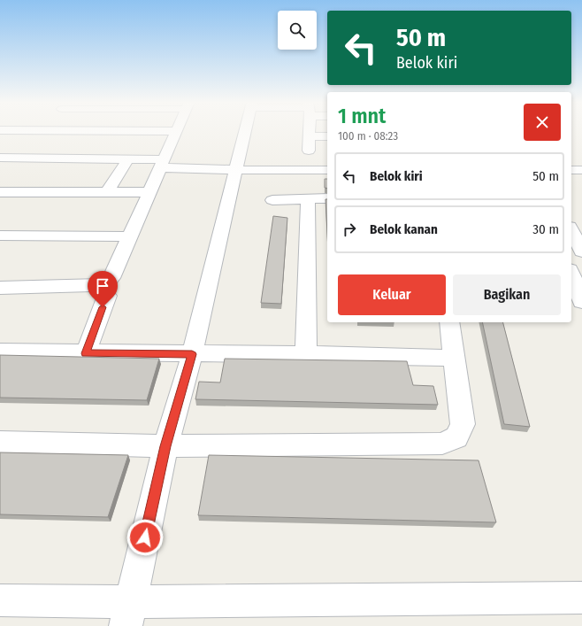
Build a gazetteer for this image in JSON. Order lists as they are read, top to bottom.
{
  "page": {
    "turn": ["50 m", "Belok kiri"],
    "heading": ["1 mnt", "100 m · 08:23"],
    "list": [
      {
        "name": "Belok kiri",
        "value": "50 m"
      },
      {
        "name": "Belok kanan",
        "value": "30 m"
      }
    ],
    "buttons": ["Keluar", "Bagikan"]
  }
}
